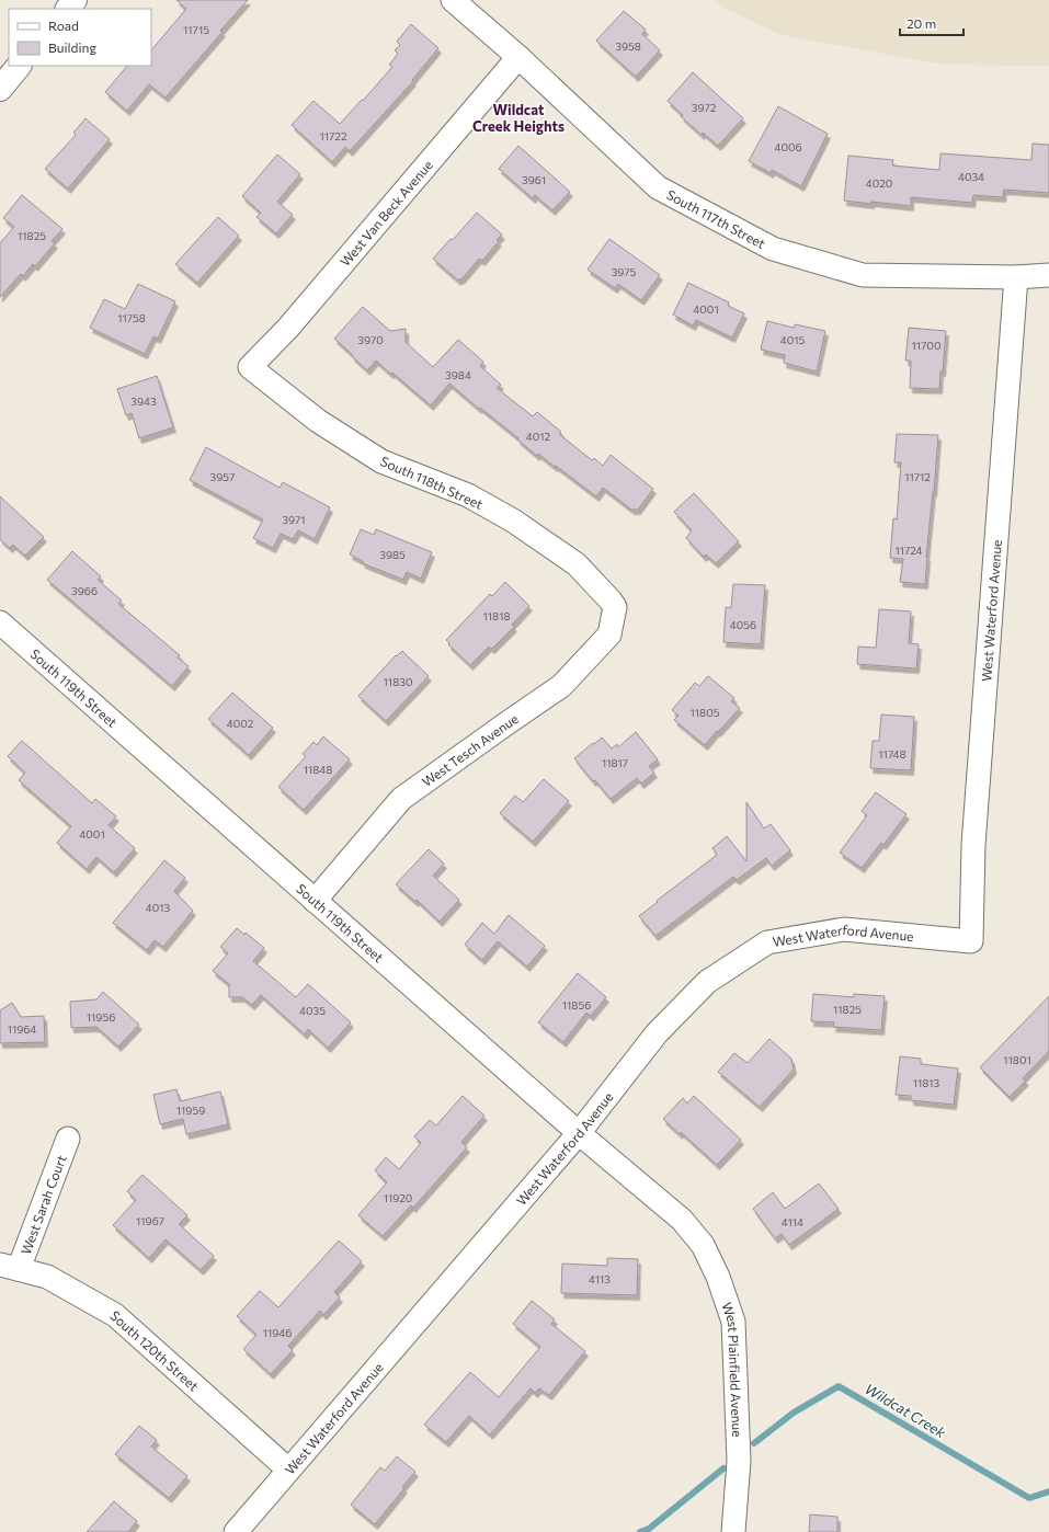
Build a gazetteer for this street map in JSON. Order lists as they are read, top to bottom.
{
  "streets": {
    "street": [
      "West Van Beck Avenue",
      "South 117th Street",
      "South 118th Street",
      "West Waterford Avenue",
      "South 119th Street",
      "West Tesch Avenue",
      "West Sarah Court",
      "South 120th Street",
      "West Plainfield Avenue"
    ]
  },
  "crossings": [
    ["West Van Beck Avenue", "South 117th Street"],
    ["West Van Beck Avenue", "South 118th Street"],
    ["South 117th Street", "West Waterford Avenue"],
    ["South 118th Street", "West Tesch Avenue"],
    ["West Waterford Avenue", "South 119th Street"],
    ["West Waterford Avenue", "South 120th Street"],
    ["South 119th Street", "West Tesch Avenue"],
    ["South 119th Street", "West Plainfield Avenue"],
    ["West Sarah Court", "South 120th Street"]
  ],
  "districts": ["Wildcat Creek Heights"],
  "water": ["Wildcat Creek"],
  "house_numbers": [
    "11715",
    "3958",
    "3972",
    "11722",
    "4006",
    "4034",
    "3961",
    "4020",
    "11825",
    "3975",
    "4001",
    "11758",
    "3970",
    "4015",
    "11700",
    "3984",
    "3943",
    "4012",
    "3957",
    "11712",
    "3971",
    "11724",
    "3985",
    "3966",
    "11818",
    "4056",
    "11830",
    "11805",
    "4002",
    "11748",
    "11817",
    "11848",
    "4001",
    "4013",
    "11856",
    "11825",
    "4035",
    "11956",
    "11964",
    "11801",
    "11813",
    "11959",
    "11920",
    "11967",
    "4114",
    "4113",
    "11946"
  ],
  "legend": ["Road", "Building"],
  "scale_bar": "20 m"
}
